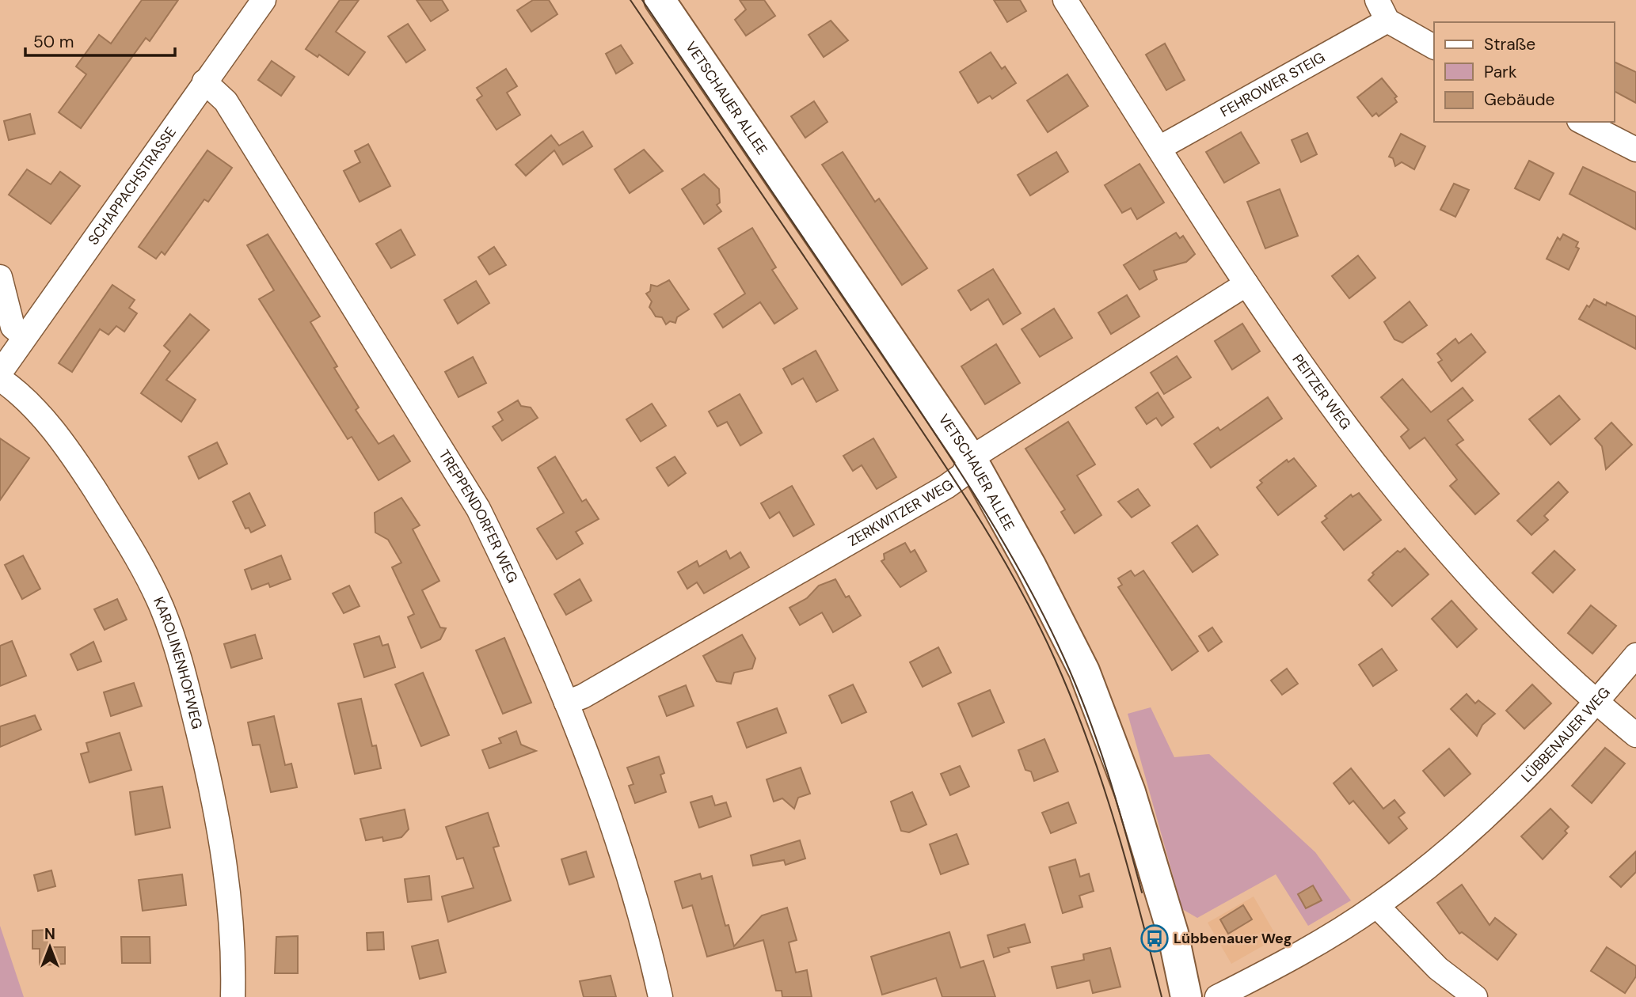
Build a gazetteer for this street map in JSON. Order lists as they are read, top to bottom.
{
  "streets": {
    "street": [
      "FEHROWER STEIG",
      "VETSCHAUER ALLEE",
      "SCHAPPACHSTRASSE",
      "PEITZER WEG",
      "ZERKWITZER WEG",
      "TREPPENDORFER WEG",
      "KAROLINENHOFWEG",
      "LÜBBENAUER WEG"
    ]
  },
  "crossings": [
    ["FEHROWER STEIG", "PEITZER WEG"],
    ["VETSCHAUER ALLEE", "ZERKWITZER WEG"],
    ["SCHAPPACHSTRASSE", "TREPPENDORFER WEG"],
    ["PEITZER WEG", "ZERKWITZER WEG"],
    ["PEITZER WEG", "LÜBBENAUER WEG"],
    ["ZERKWITZER WEG", "TREPPENDORFER WEG"]
  ],
  "places": {
    "bus stop": ["Lübbenauer Weg"]
  },
  "legend": ["Straße", "Park", "Gebäude"],
  "scale_bar": "50 m",
  "north": "top"
}
